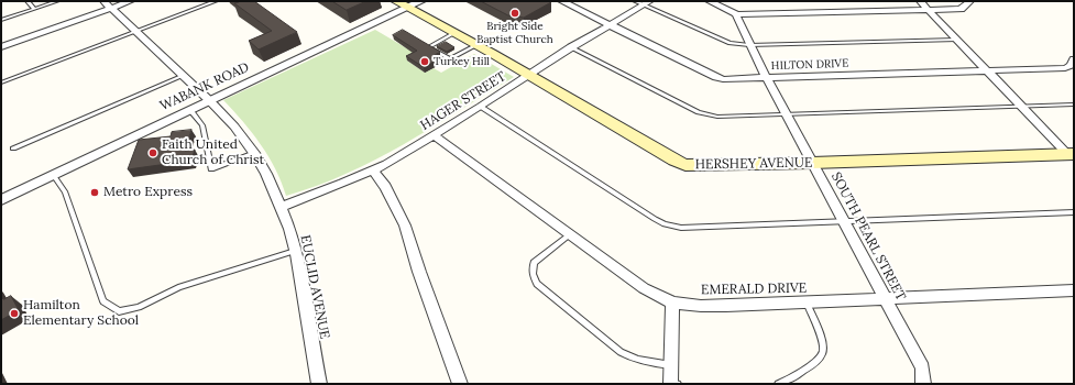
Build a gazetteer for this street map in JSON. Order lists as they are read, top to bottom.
{
  "streets": {
    "main road": ["HERSHEY AVENUE"],
    "street": [
      "HILTON DRIVE",
      "WABANK ROAD",
      "HAGER STREET",
      "SOUTH PEARL STREET",
      "EUCLID AVENUE",
      "EMERALD DRIVE"
    ]
  },
  "crossings": [
    ["HILTON DRIVE", "HAGER STREET"],
    ["HILTON DRIVE", "SOUTH PEARL STREET"],
    ["WABANK ROAD", "HERSHEY AVENUE"],
    ["WABANK ROAD", "EUCLID AVENUE"],
    ["HAGER STREET", "HERSHEY AVENUE"],
    ["HAGER STREET", "EUCLID AVENUE"],
    ["HAGER STREET", "EMERALD DRIVE"],
    ["HERSHEY AVENUE", "SOUTH PEARL STREET"],
    ["SOUTH PEARL STREET", "EMERALD DRIVE"]
  ],
  "places": [
    "Bright Side Baptist Church",
    "Turkey Hill",
    "Faith United Church of Christ",
    "Metro Express",
    "Hamilton Elementary School"
  ]
}
